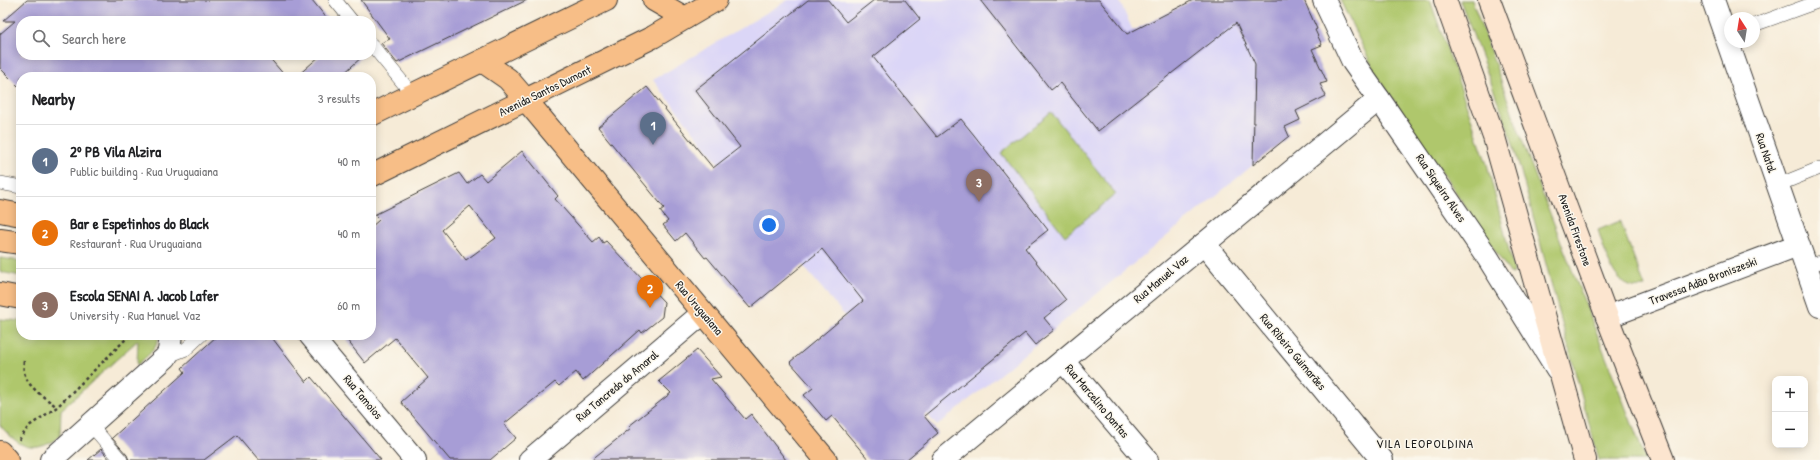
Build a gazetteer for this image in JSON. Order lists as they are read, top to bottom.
{
  "streets": {
    "main road": ["Avenida Santos Dumont", "Avenida Firestone", "Rua Uruguaiana"],
    "street": [
      "Rua Natal",
      "Rua Siqueira Alves",
      "Rua Manuel Vaz",
      "Travessa Adão Broniszeski",
      "Rua Ribeiro Guimarães",
      "Rua Tancredo do Amaral",
      "Rua Tamoios",
      "Rua Marcelino Dantas"
    ]
  },
  "crossings": [
    ["Avenida Santos Dumont", "Rua Uruguaiana"],
    ["Rua Natal", "Travessa Adão Broniszeski"],
    ["Rua Siqueira Alves", "Rua Manuel Vaz"],
    ["Avenida Firestone", "Travessa Adão Broniszeski"],
    ["Rua Manuel Vaz", "Rua Ribeiro Guimarães"],
    ["Rua Manuel Vaz", "Rua Marcelino Dantas"],
    ["Rua Uruguaiana", "Rua Tancredo do Amaral"]
  ],
  "districts": ["VILA LEOPOLDINA"],
  "north": "top",
  "page": {
    "search": "Search here",
    "heading": ["Nearby", "3 results"],
    "pins": ["1", "3", "2"],
    "list": [
      {
        "mark": "1",
        "name": "2º PB Vila Alzira",
        "note": "Public building · Rua Uruguaiana",
        "value": "40 m"
      },
      {
        "mark": "2",
        "name": "Bar e Espetinhos do Black",
        "note": "Restaurant · Rua Uruguaiana",
        "value": "40 m"
      },
      {
        "mark": "3",
        "name": "Escola SENAI A. Jacob Lafer",
        "note": "University · Rua Manuel Vaz",
        "value": "60 m"
      }
    ],
    "map_buttons": ["+", "−"]
  }
}
